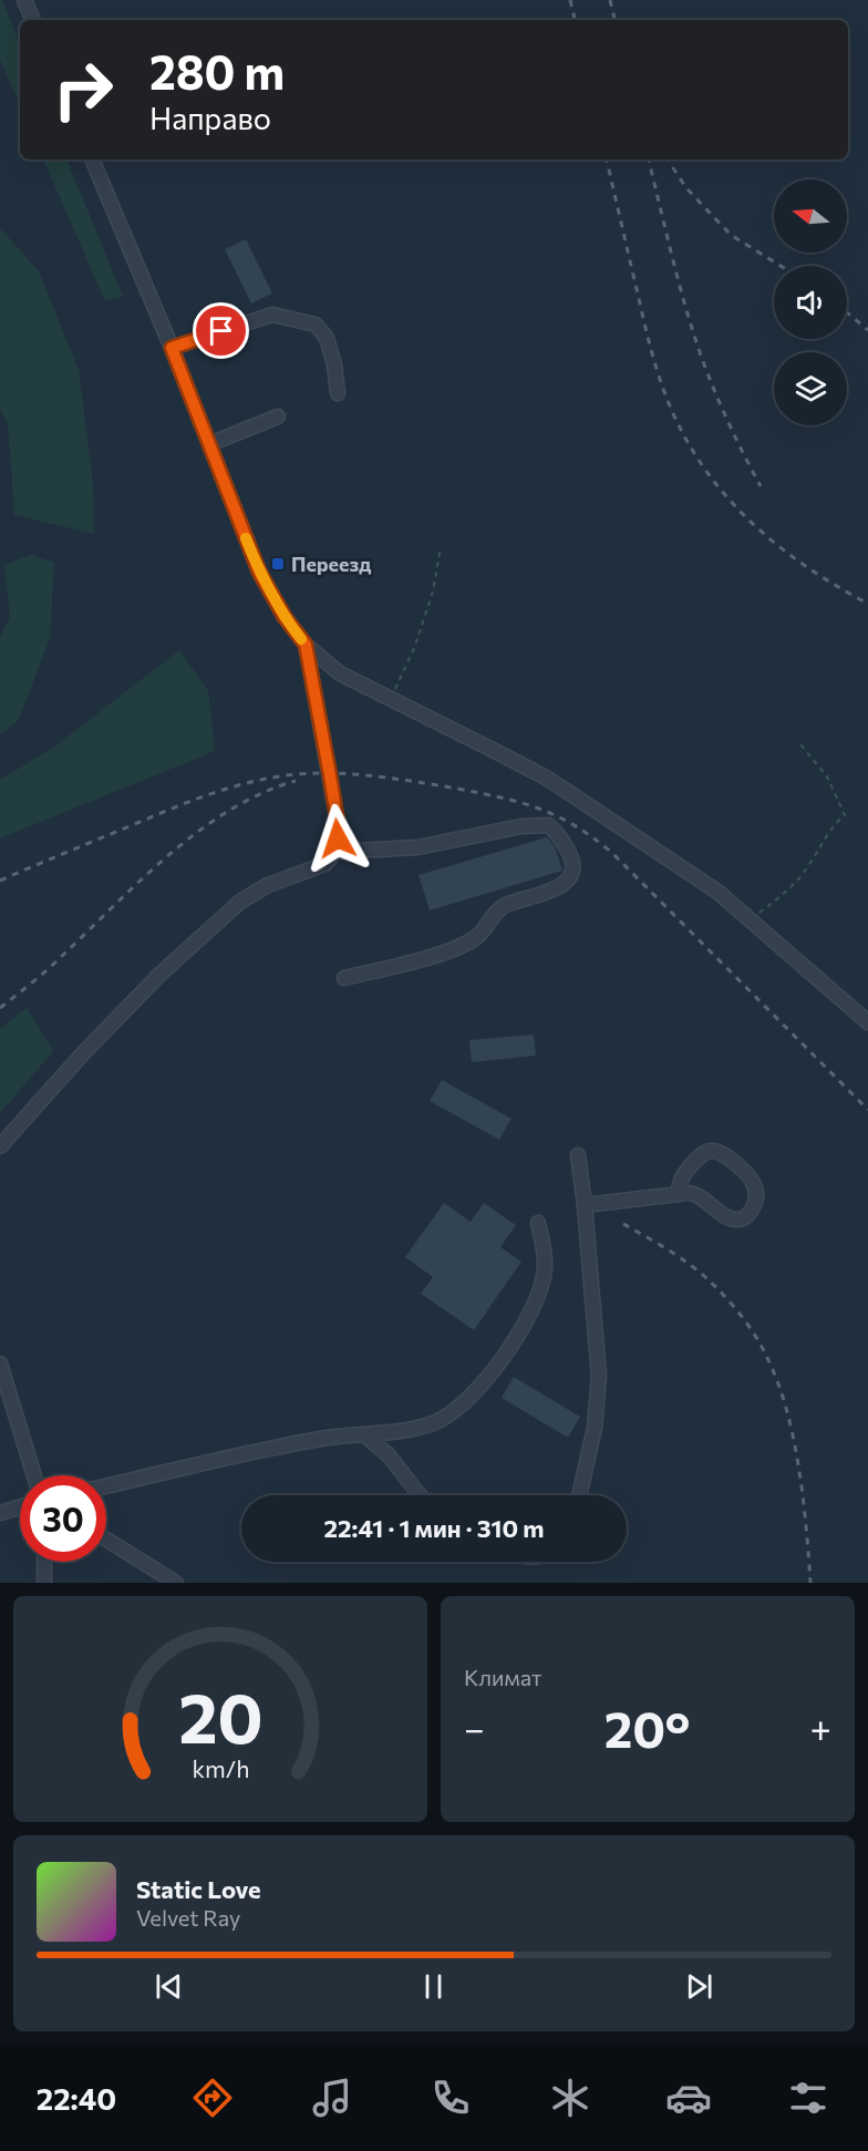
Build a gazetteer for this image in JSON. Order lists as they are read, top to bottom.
{
  "places": {
    "transit": ["Переезд"]
  },
  "north": "left",
  "page": {
    "turn": ["280 m", "Направо"],
    "limit": "30",
    "trip": "22:41 · 1 мин · 310 m",
    "tile": "Климат",
    "heat": ["−", "20°", "+"],
    "song": ["Static Love", "Velvet Ray"],
    "tabs": "22:40",
    "gauge": ["20", "km/h"]
  }
}
